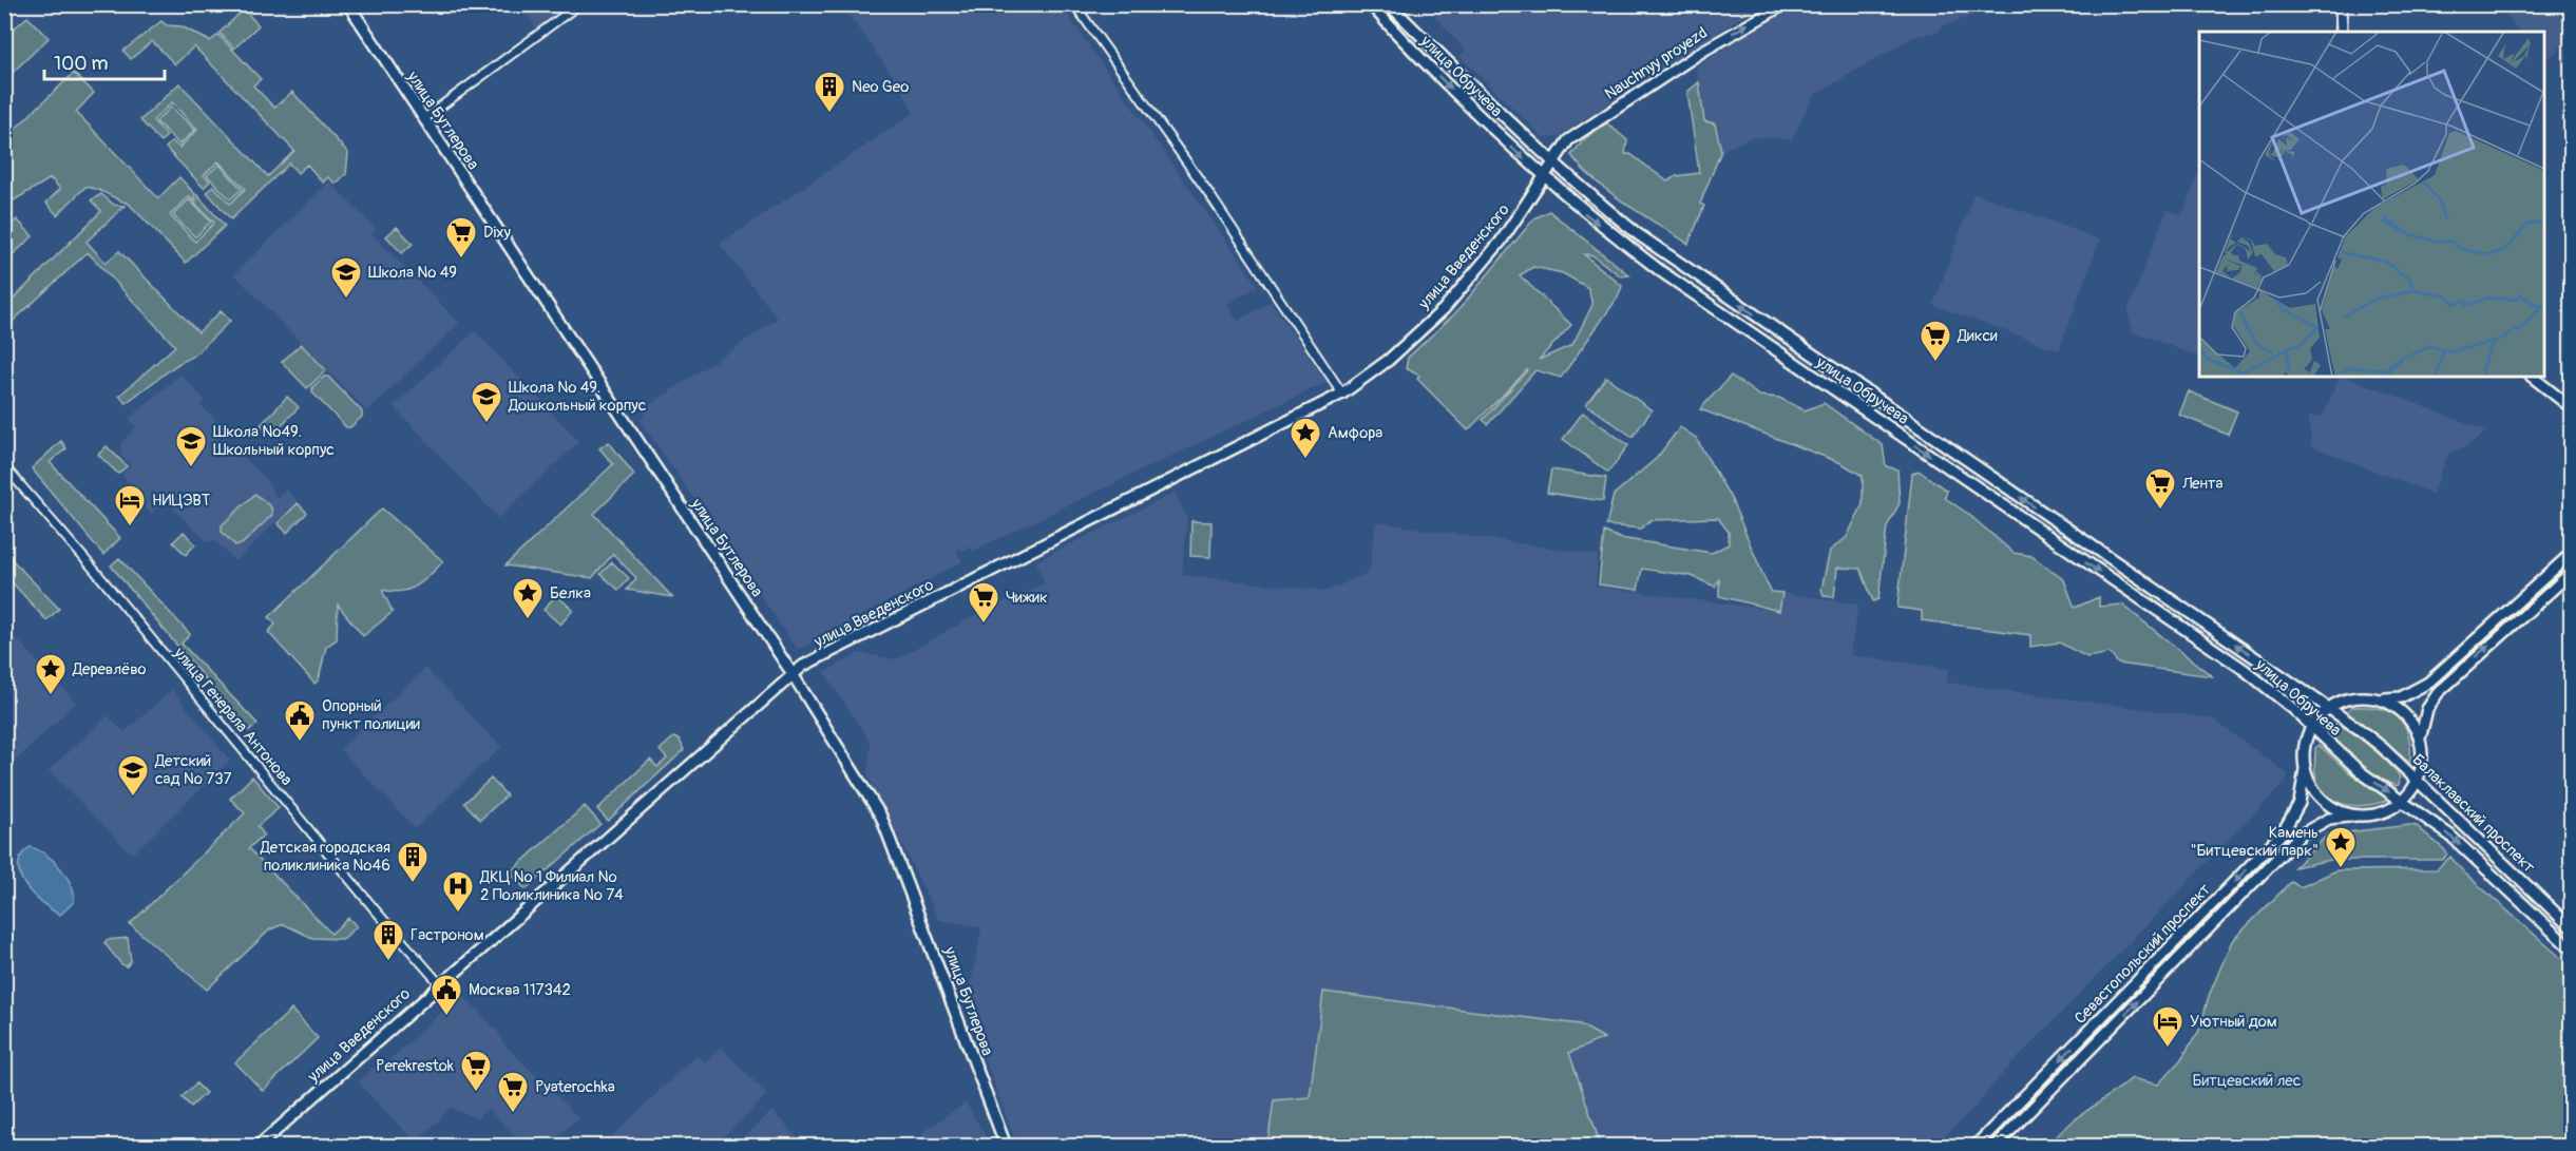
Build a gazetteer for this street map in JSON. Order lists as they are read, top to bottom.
{
  "streets": {
    "main road": [
      "Nauchnyy proyezd",
      "улица Обручева",
      "улица Бутлерова",
      "улица Введенского",
      "Балаклавский проспект",
      "Севастопольский проспект"
    ],
    "street": ["улица Генерала Антонова"]
  },
  "crossings": [
    ["Nauchnyy proyezd", "улица Обручева"],
    ["Nauchnyy proyezd", "улица Введенского"],
    ["улица Обручева", "улица Введенского"],
    ["улица Обручева", "Балаклавский проспект"],
    ["улица Обручева", "Севастопольский проспект"],
    ["улица Бутлерова", "улица Введенского"],
    ["улица Введенского", "улица Генерала Антонова"],
    ["Балаклавский проспект", "Севастопольский проспект"]
  ],
  "one_way": ["Nauchnyy proyezd"],
  "parks": ["Битцевский лес"],
  "places": {
    "building": ["Neo Geo", "Детская городская поликлиника №46", "Гастроном"],
    "supermarket": [
      "Dixy",
      "Дикси",
      "Лента",
      "Чижик",
      "Perekrestok",
      "Pyaterochka"
    ],
    "school or university": [
      "Школа № 49",
      "Школа № 49. Дошкольный корпус",
      "Школа №49. Школьный корпус",
      "Детский сад № 737"
    ],
    "place": [
      "Амфора",
      "Белка",
      "Деревлёво",
      "Камень \"Битцевский парк\""
    ],
    "hotel": ["НИЦЭВТ", "Уютный дом"],
    "public building": ["Опорный пункт полиции", "Москва 117342"],
    "hospital": ["ДКЦ № 1 Филиал № 2 Поликлиника № 74"]
  },
  "scale_bar": "100 m"
}
